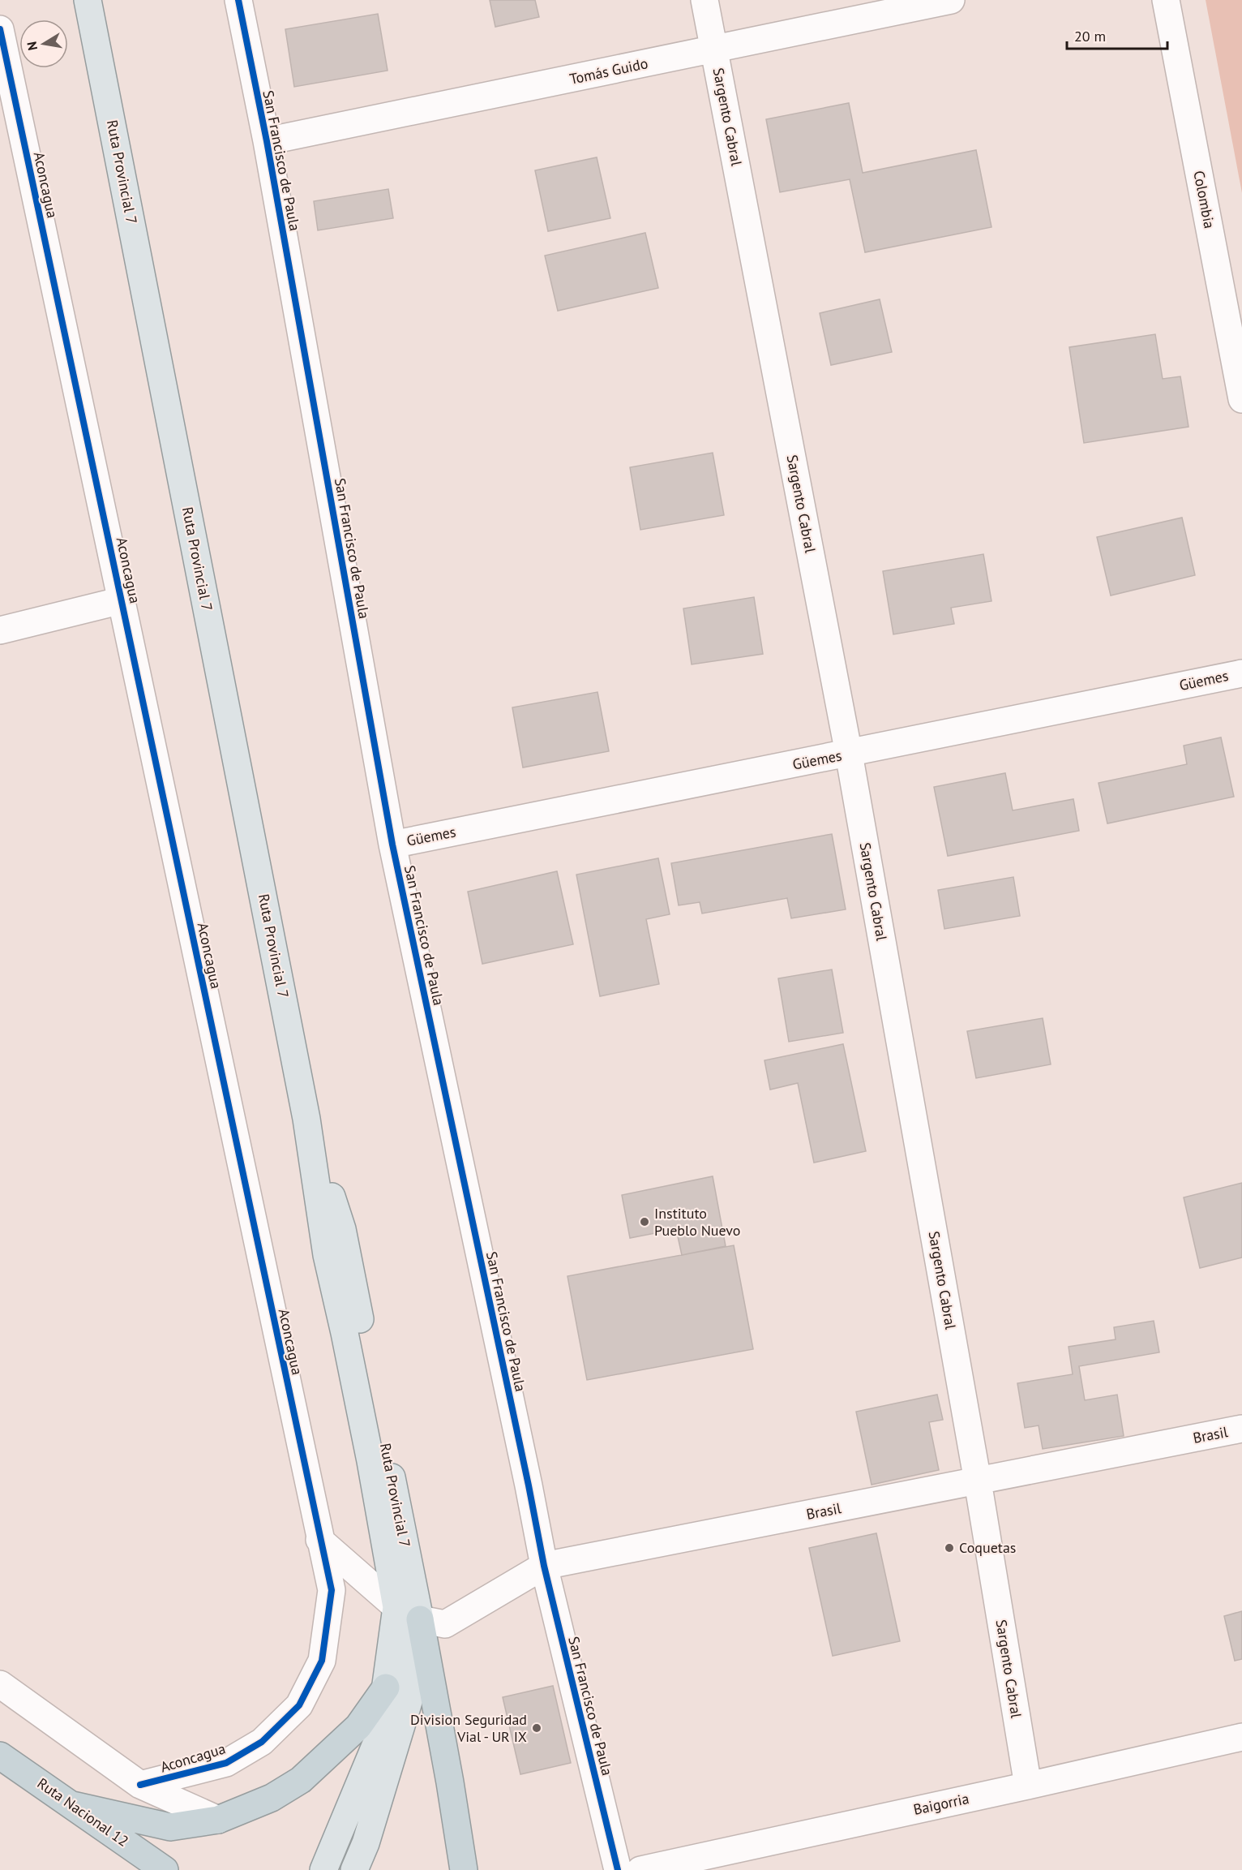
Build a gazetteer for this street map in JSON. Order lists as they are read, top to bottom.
{
  "streets": {
    "highway": ["Ruta Nacional 12"],
    "main road": ["Ruta Provincial 7"],
    "street": [
      "Tomás Guido",
      "Sargento Cabral",
      "San Francisco de Paula",
      "Aconcagua",
      "Colombia",
      "Güemes",
      "Brasil",
      "Baigorria"
    ]
  },
  "crossings": [
    ["Tomás Guido", "Sargento Cabral"],
    ["Tomás Guido", "San Francisco de Paula"],
    ["Sargento Cabral", "Güemes"],
    ["Sargento Cabral", "Brasil"],
    ["Sargento Cabral", "Baigorria"],
    ["San Francisco de Paula", "Güemes"],
    ["San Francisco de Paula", "Brasil"],
    ["Ruta Provincial 7", "Brasil"],
    ["Aconcagua", "Brasil"]
  ],
  "places": ["Instituto Pueblo Nuevo", "Coquetas", "Division Seguridad Vial - UR IX"],
  "scale_bar": "20 m",
  "north": "left"
}
